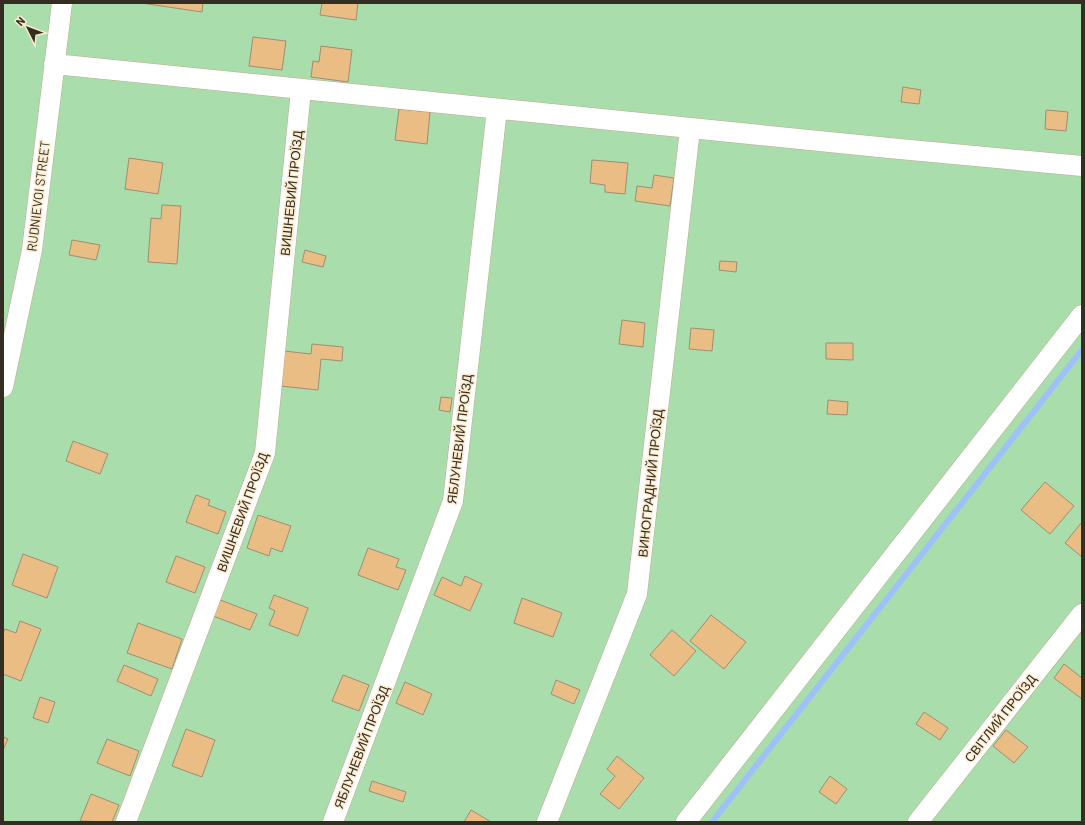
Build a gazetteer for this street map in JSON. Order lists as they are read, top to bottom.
{
  "streets": {
    "street": [
      "ВИШНЕВИЙ ПРОЇЗД",
      "RUDNIEVOI STREET",
      "ЯБЛУНЕВИЙ ПРОЇЗД",
      "ВИНОГРАДНИЙ ПРОЇЗД",
      "СВІТЛИЙ ПРОЇЗД"
    ]
  },
  "north": "top left"
}
